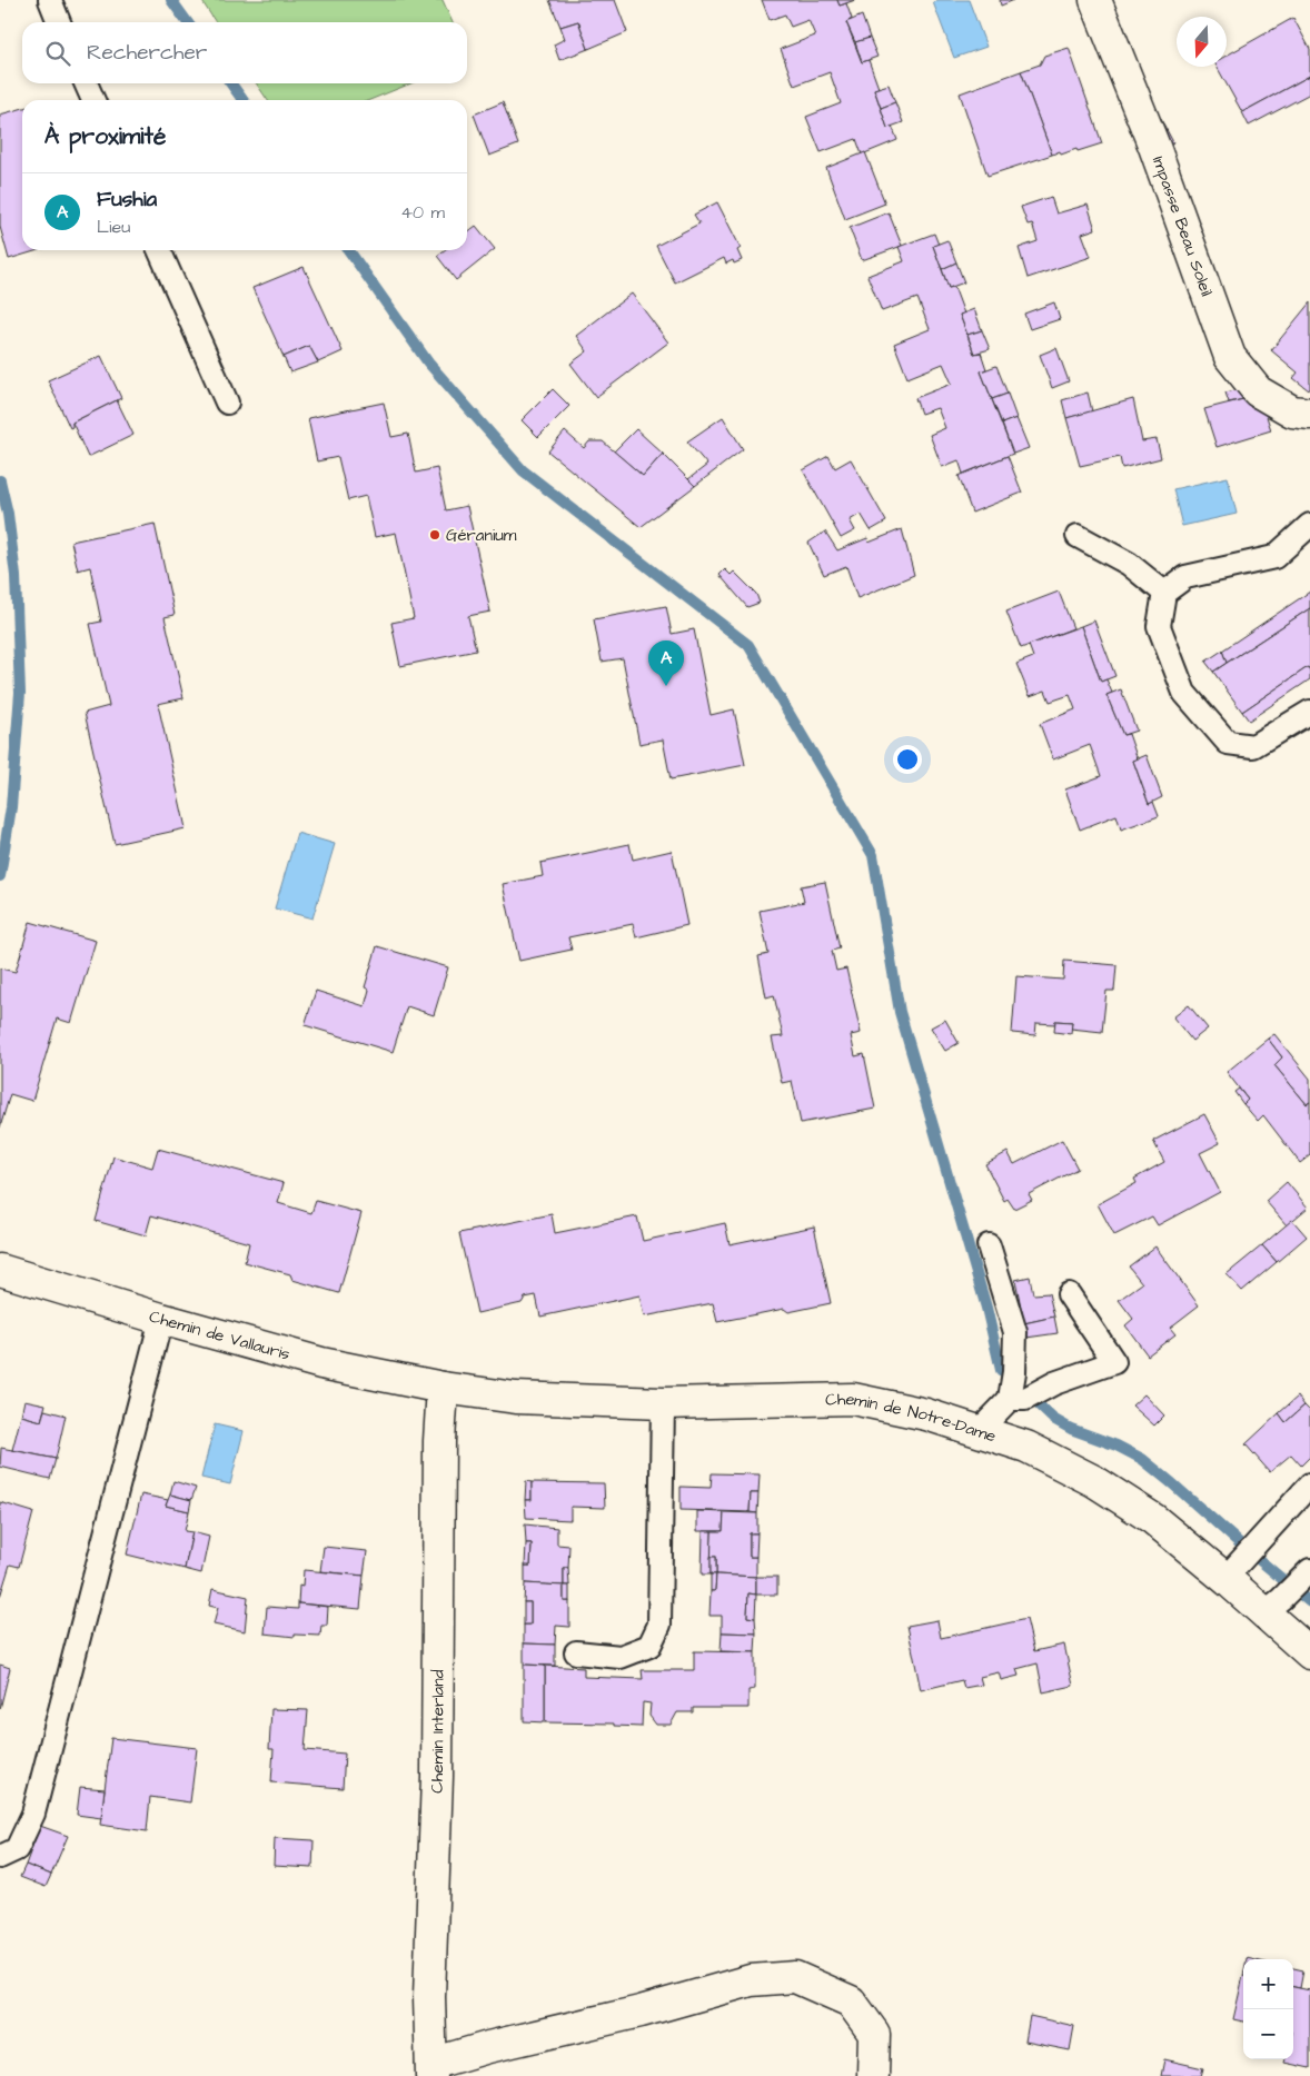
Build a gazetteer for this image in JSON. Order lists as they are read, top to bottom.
{
  "streets": {
    "street": [
      "Impasse Beau Soleil",
      "Chemin de Vallauris",
      "Chemin de Notre-Dame",
      "Chemin Interland"
    ]
  },
  "crossings": [
    ["Chemin de Vallauris", "Chemin de Notre-Dame"],
    ["Chemin de Vallauris", "Chemin Interland"],
    ["Chemin de Notre-Dame", "Chemin Interland"]
  ],
  "places": ["Géranium"],
  "north": "bottom",
  "page": {
    "search": "Rechercher",
    "heading": "À proximité",
    "list": [
      {
        "mark": "A",
        "name": "Fushia",
        "note": "Lieu",
        "value": "40 m"
      }
    ],
    "pins": "A",
    "map_buttons": ["+", "−"]
  }
}
